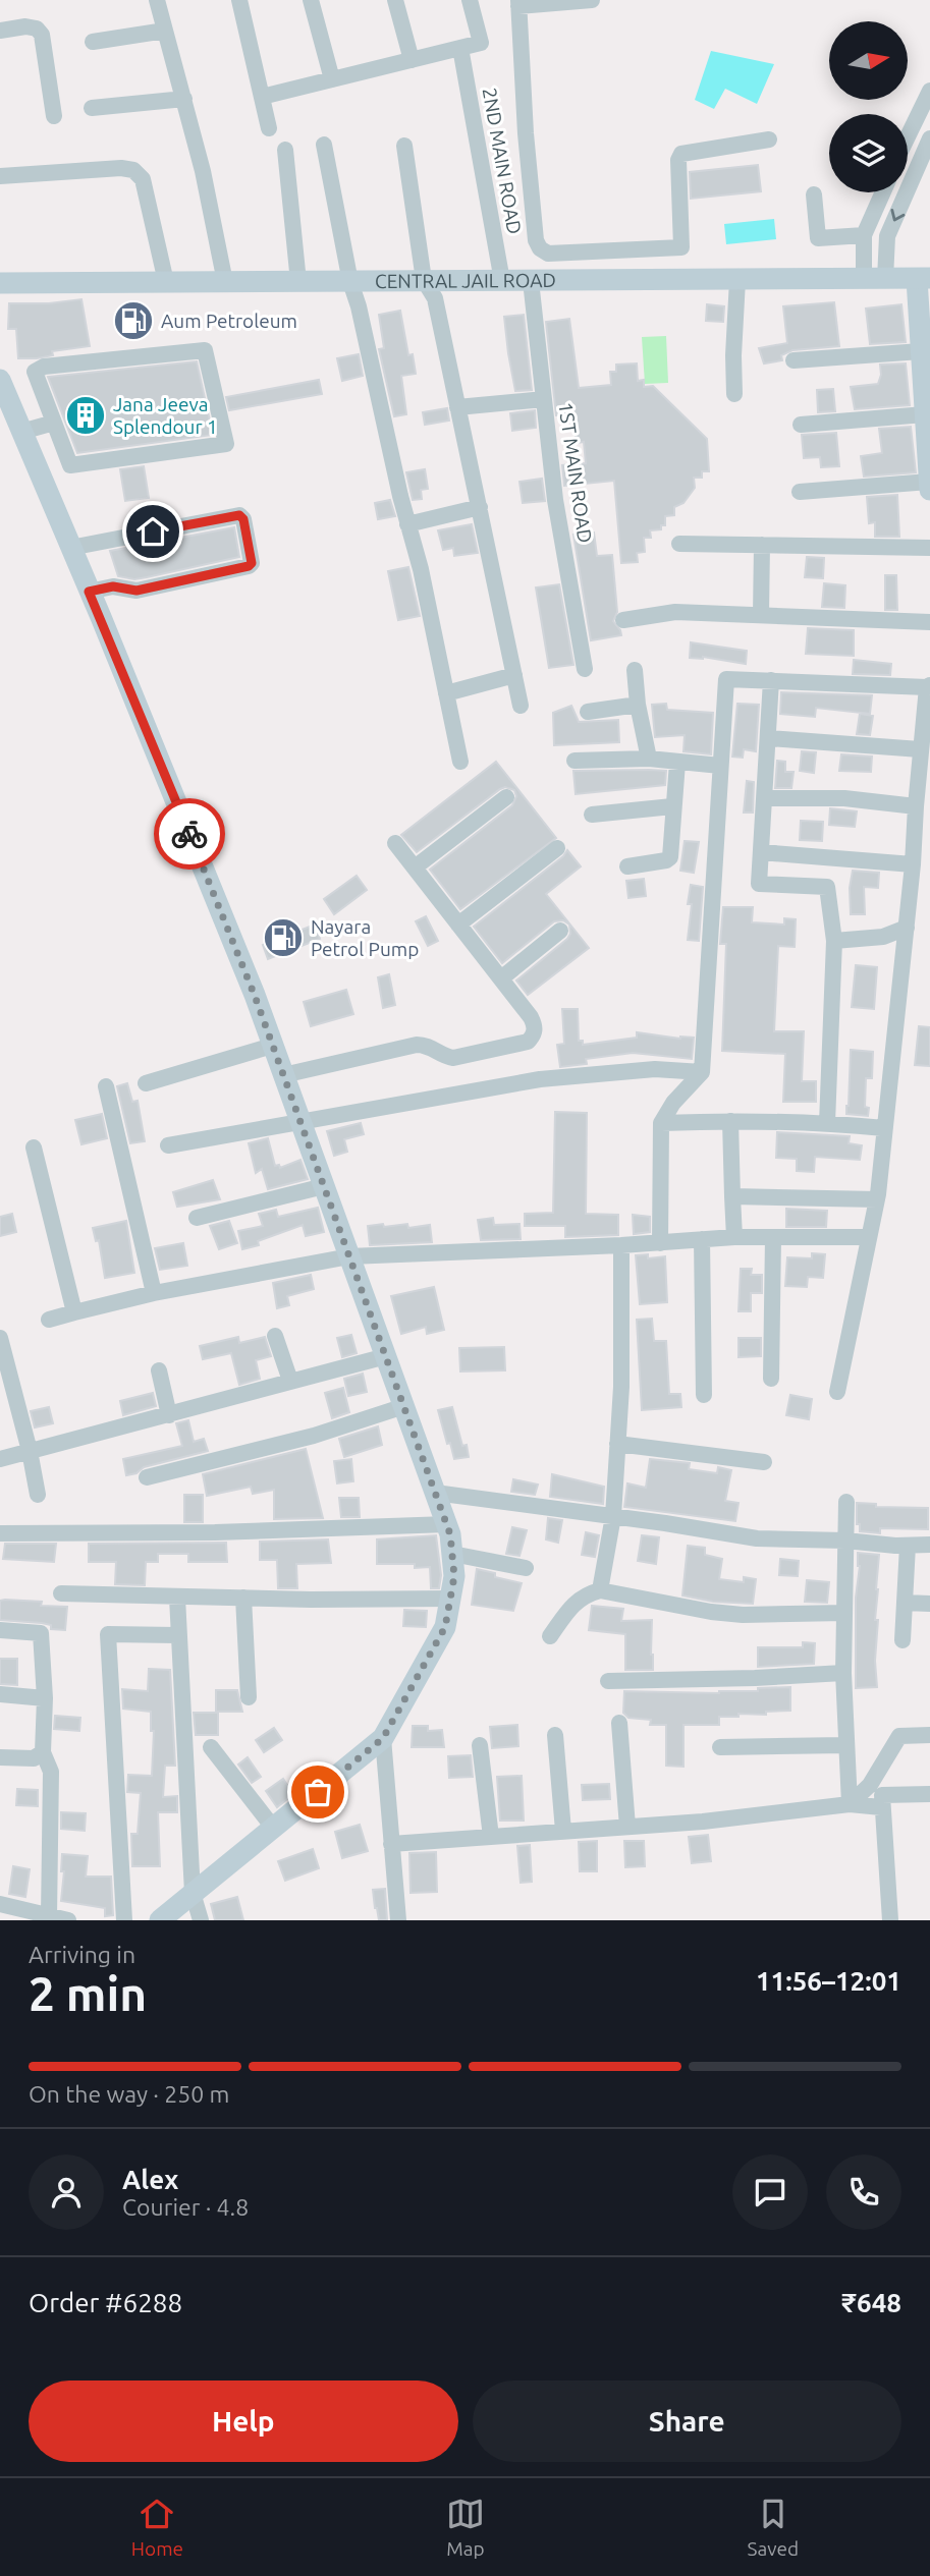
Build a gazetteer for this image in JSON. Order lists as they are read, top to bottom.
{
  "streets": {
    "street": ["2ND MAIN ROAD", "CENTRAL JAIL ROAD", "1ST MAIN ROAD"]
  },
  "crossings": [
    ["2ND MAIN ROAD", "CENTRAL JAIL ROAD"],
    ["CENTRAL JAIL ROAD", "1ST MAIN ROAD"]
  ],
  "places": {
    "fuel station": ["Aum Petroleum", "Nayara Petrol Pump"],
    "building": ["Jana Jeeva Splendour 1"]
  },
  "north": "right",
  "page": {
    "heading": ["2 min", "Arriving in", "11:56–12:01"],
    "panel": [
      "Alex",
      "Courier · 4.8",
      "Order #6288",
      "₹648"
    ],
    "bar": "On the way · 250 m",
    "buttons": ["Help", "Share"],
    "tabs": ["Home", "Map", "Saved"]
  }
}
